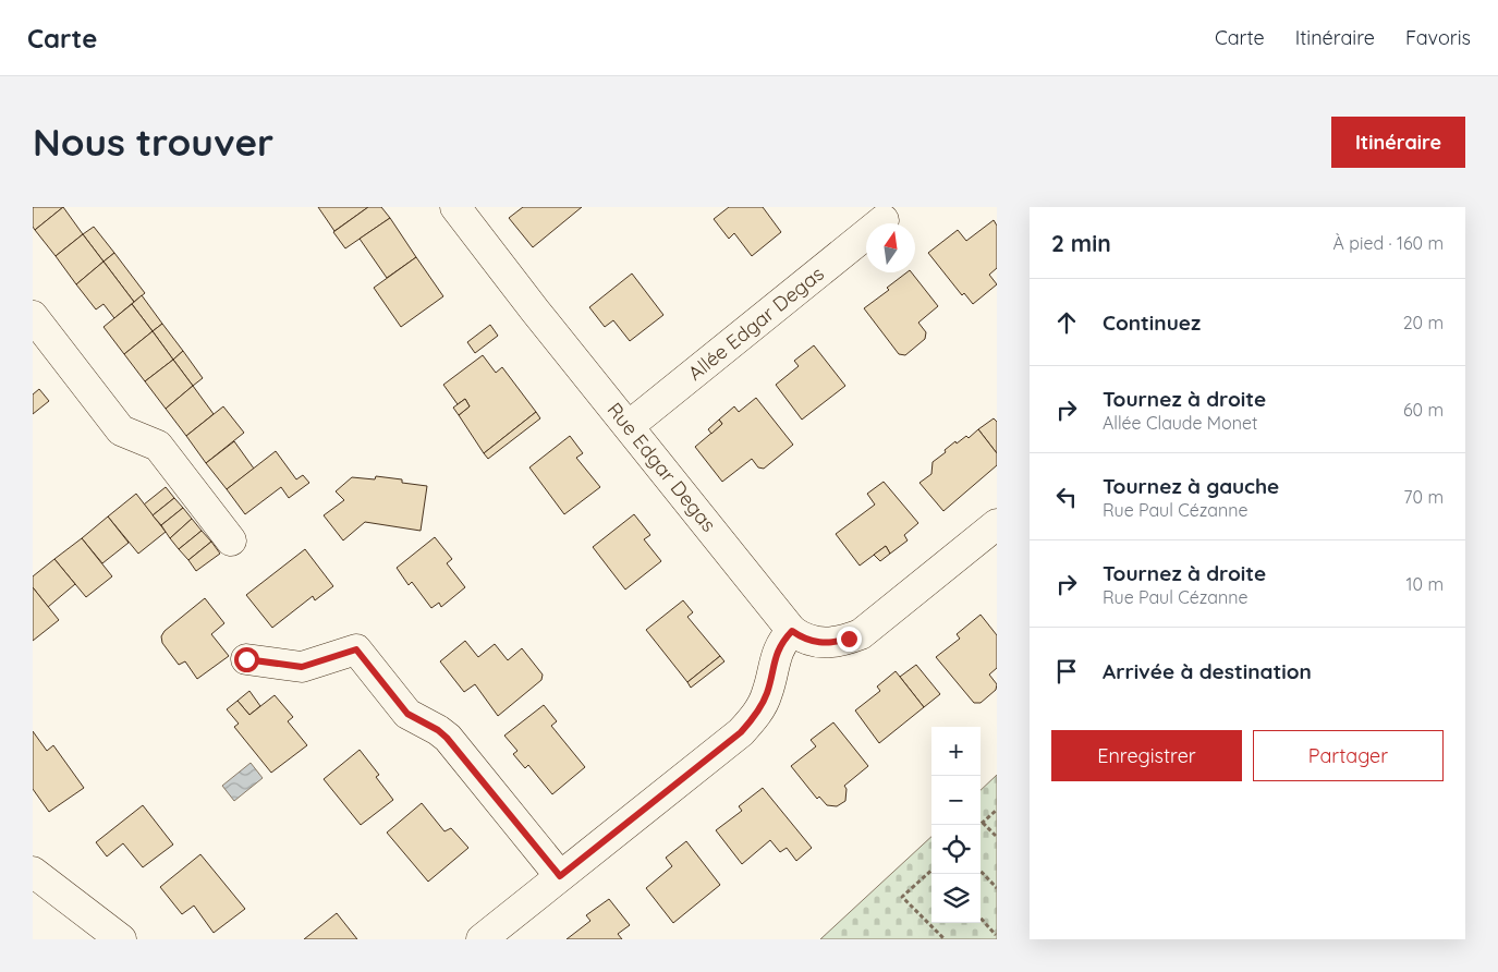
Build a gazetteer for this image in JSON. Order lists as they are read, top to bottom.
{
  "streets": {
    "street": ["Allée Edgar Degas", "Rue Edgar Degas"]
  },
  "crossings": [
    ["Allée Edgar Degas", "Rue Edgar Degas"]
  ],
  "north": "top",
  "page": {
    "header": "Carte",
    "nav": ["Carte", "Itinéraire", "Favoris"],
    "buttons": [
      "Itinéraire",
      ["Enregistrer", "Partager"]
    ],
    "title": "Nous trouver",
    "heading": ["2 min", "À pied · 160 m"],
    "list": [
      ["Continuez", "20 m"],
      ["Tournez à droite", "Allée Claude Monet", "60 m"],
      ["Tournez à gauche", "Rue Paul Cézanne", "70 m"],
      ["Tournez à droite", "Rue Paul Cézanne", "10 m"],
      "Arrivée à destination"
    ],
    "map_buttons": ["+", "−"]
  }
}
